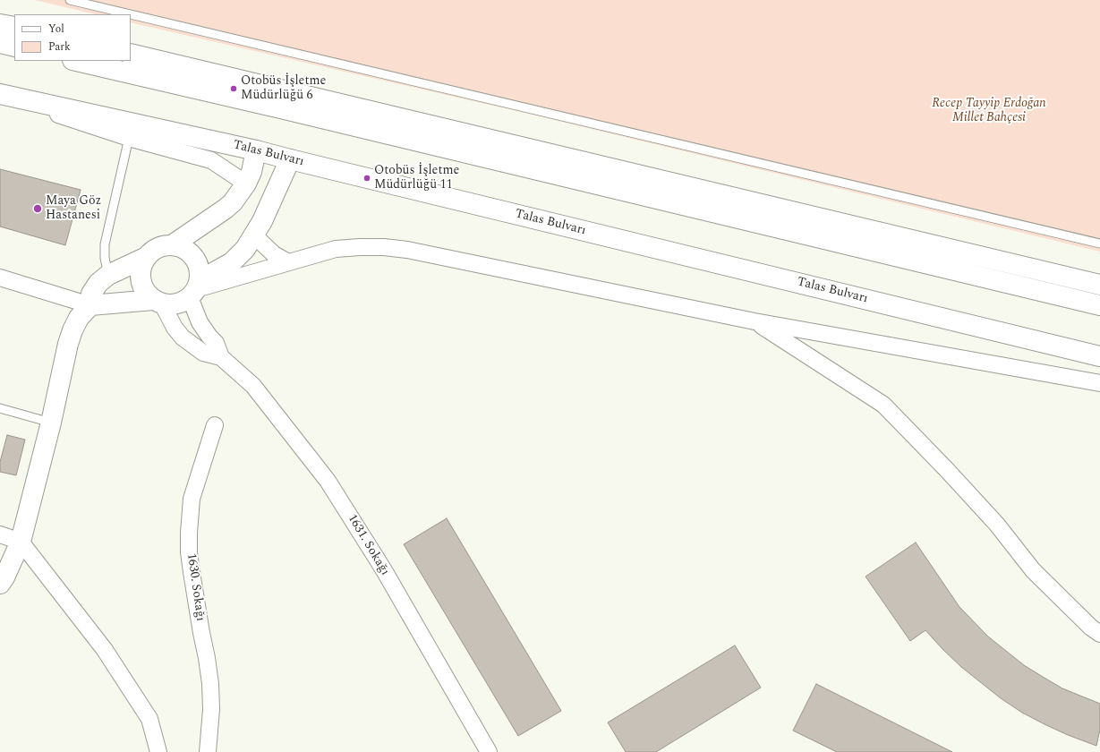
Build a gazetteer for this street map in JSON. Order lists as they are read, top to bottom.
{
  "streets": {
    "main road": ["Talas Bulvarı"],
    "street": ["1631. Sokağı", "1630. Sokağı"]
  },
  "parks": ["Recep Tayyip Erdoğan Millet Bahçesi"],
  "places": ["Otobüs İşletme Müdürlüğü 6", "Otobüs İşletme Müdürlüğü 11", "Maya Göz Hastanesi"],
  "legend": ["Yol", "Park"]
}
